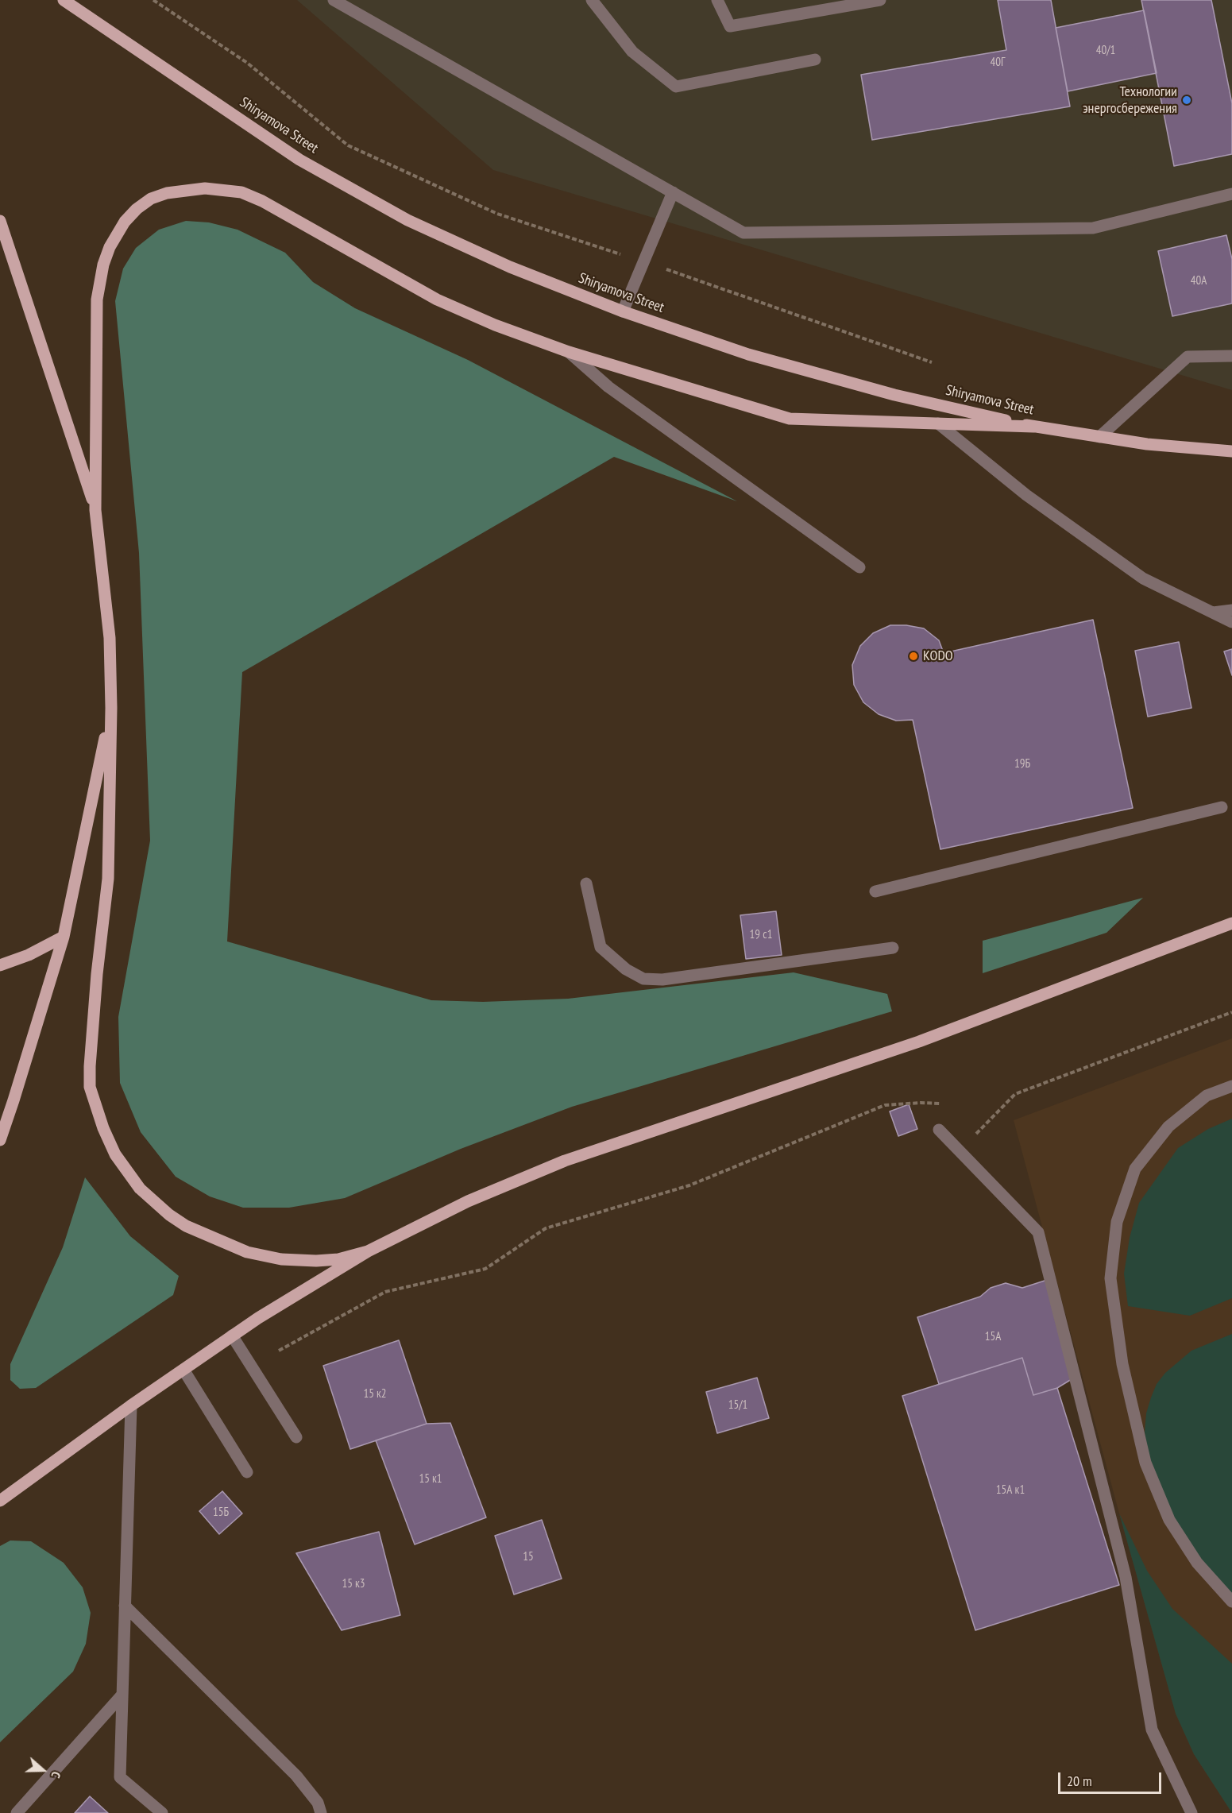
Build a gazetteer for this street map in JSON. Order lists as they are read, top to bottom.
{
  "streets": {
    "main road": ["Shiryamova Street"]
  },
  "places": ["Технологии энергосбережения", "KODO"],
  "house_numbers": [
    "40/1",
    "40Г",
    "40А",
    "19Б",
    "19 с1",
    "15А",
    "15 к2",
    "15/1",
    "15 к1",
    "15А к1",
    "15Б",
    "15",
    "15 к3"
  ],
  "scale_bar": "20 m",
  "north": "right"
}
